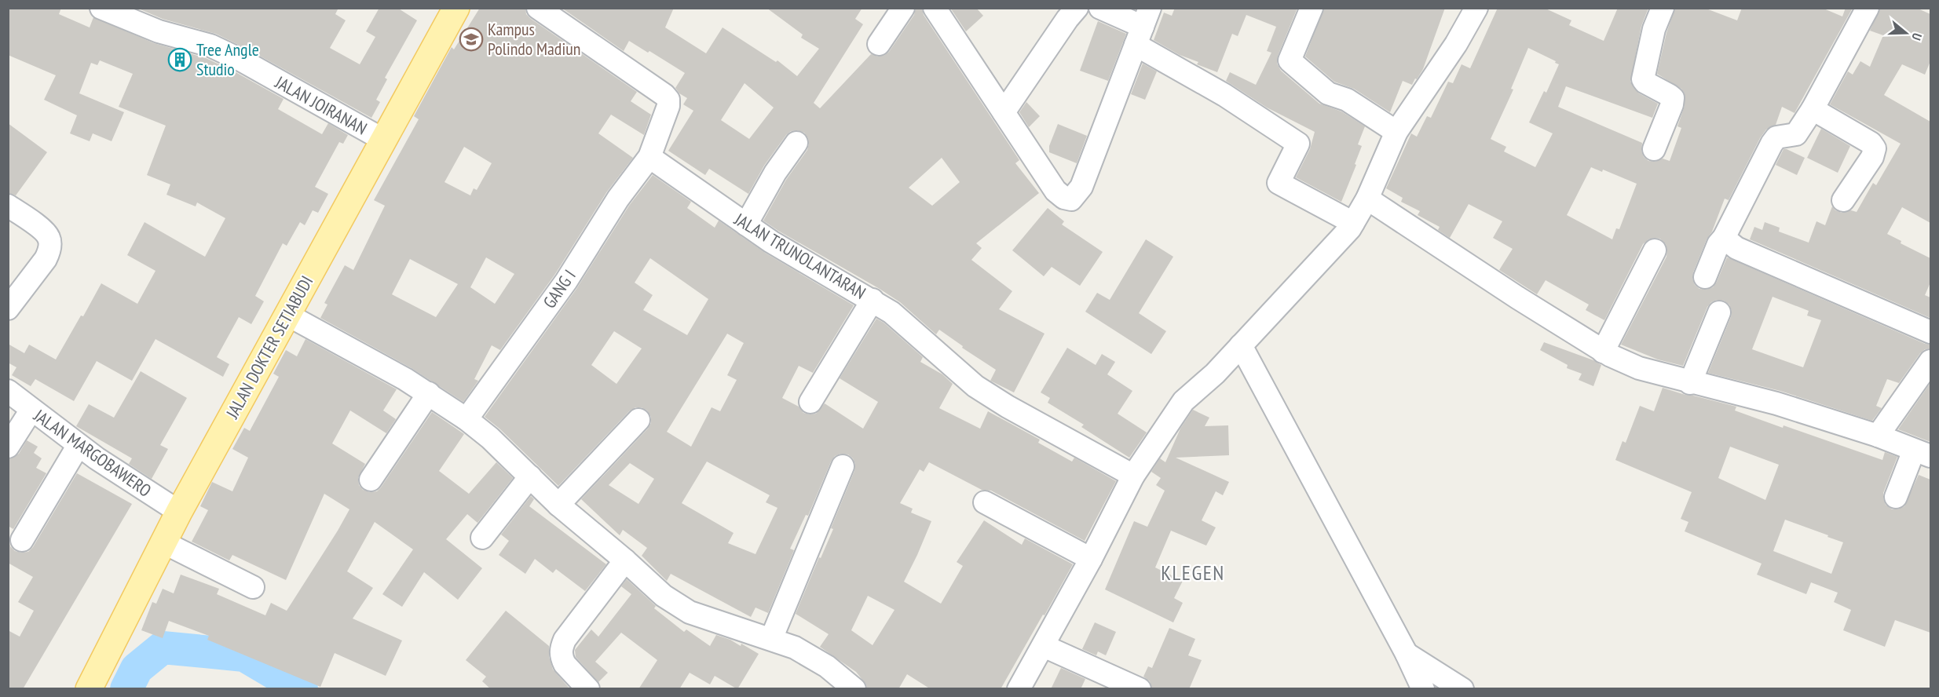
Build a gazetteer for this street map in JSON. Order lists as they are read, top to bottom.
{
  "streets": {
    "main road": ["JALAN DOKTER SETIABUDI"],
    "street": [
      "JALAN JOIRANAN",
      "JALAN TRUNOLANTARAN",
      "GANG I",
      "JALAN MARGOBAWERO"
    ]
  },
  "crossings": [
    ["JALAN JOIRANAN", "JALAN DOKTER SETIABUDI"],
    ["JALAN TRUNOLANTARAN", "GANG I"],
    ["JALAN DOKTER SETIABUDI", "JALAN MARGOBAWERO"]
  ],
  "districts": ["KLEGEN"],
  "places": {
    "school or university": ["Kampus Polindo Madiun"],
    "building": ["Tree Angle Studio"]
  },
  "north": "right"
}
